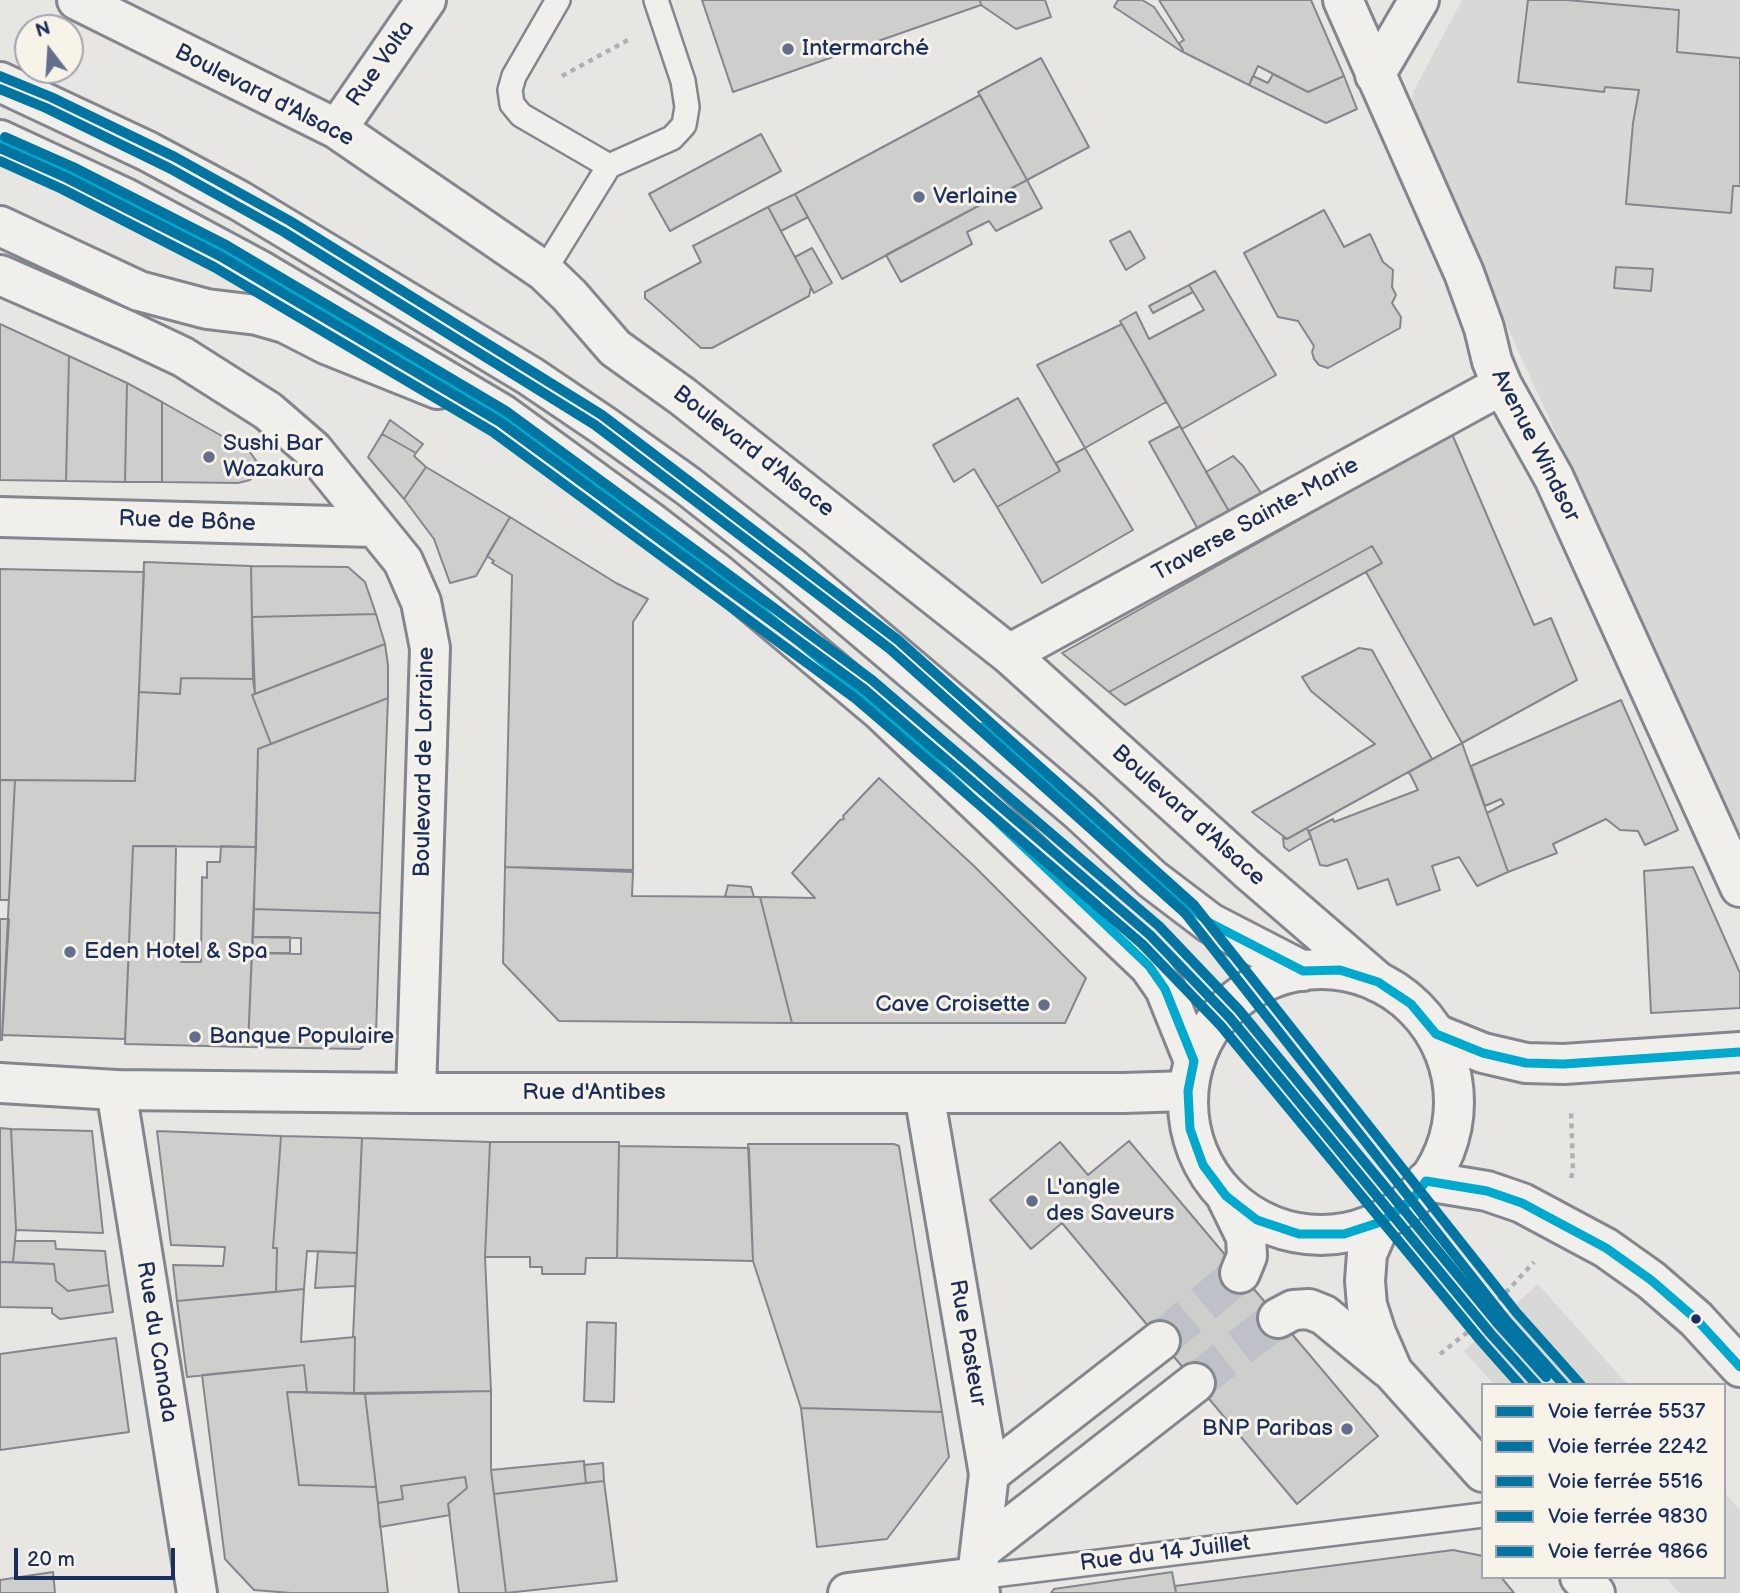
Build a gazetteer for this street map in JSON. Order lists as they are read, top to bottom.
{
  "streets": {
    "main road": [
      "Rue Volta",
      "Boulevard d'Alsace",
      "Avenue Windsor",
      "Traverse Sainte-Marie",
      "Rue de Bône",
      "Boulevard de Lorraine",
      "Rue d'Antibes",
      "Rue du Canada",
      "Rue Pasteur",
      "Rue du 14 Juillet"
    ]
  },
  "crossings": [
    ["Rue Volta", "Boulevard d'Alsace"],
    ["Boulevard d'Alsace", "Traverse Sainte-Marie"],
    ["Avenue Windsor", "Traverse Sainte-Marie"],
    ["Rue de Bône", "Boulevard de Lorraine"],
    ["Boulevard de Lorraine", "Rue d'Antibes"],
    ["Rue d'Antibes", "Rue du Canada"],
    ["Rue d'Antibes", "Rue Pasteur"],
    ["Rue Pasteur", "Rue du 14 Juillet"]
  ],
  "places": [
    "Intermarché",
    "Verlaine",
    "Sushi Bar Wazakura",
    "Eden Hotel & Spa",
    "Cave Croisette",
    "Banque Populaire",
    "L'angle des Saveurs",
    "BNP Paribas"
  ],
  "lines": [
    "rail line 5537",
    "rail line 9830",
    "rail line 9866",
    "rail line 2242",
    "rail line 5516"
  ],
  "legend": [
    "Voie ferrée 5537",
    "Voie ferrée 2242",
    "Voie ferrée 5516",
    "Voie ferrée 9830",
    "Voie ferrée 9866"
  ],
  "scale_bar": "20 m",
  "north": "top"
}
